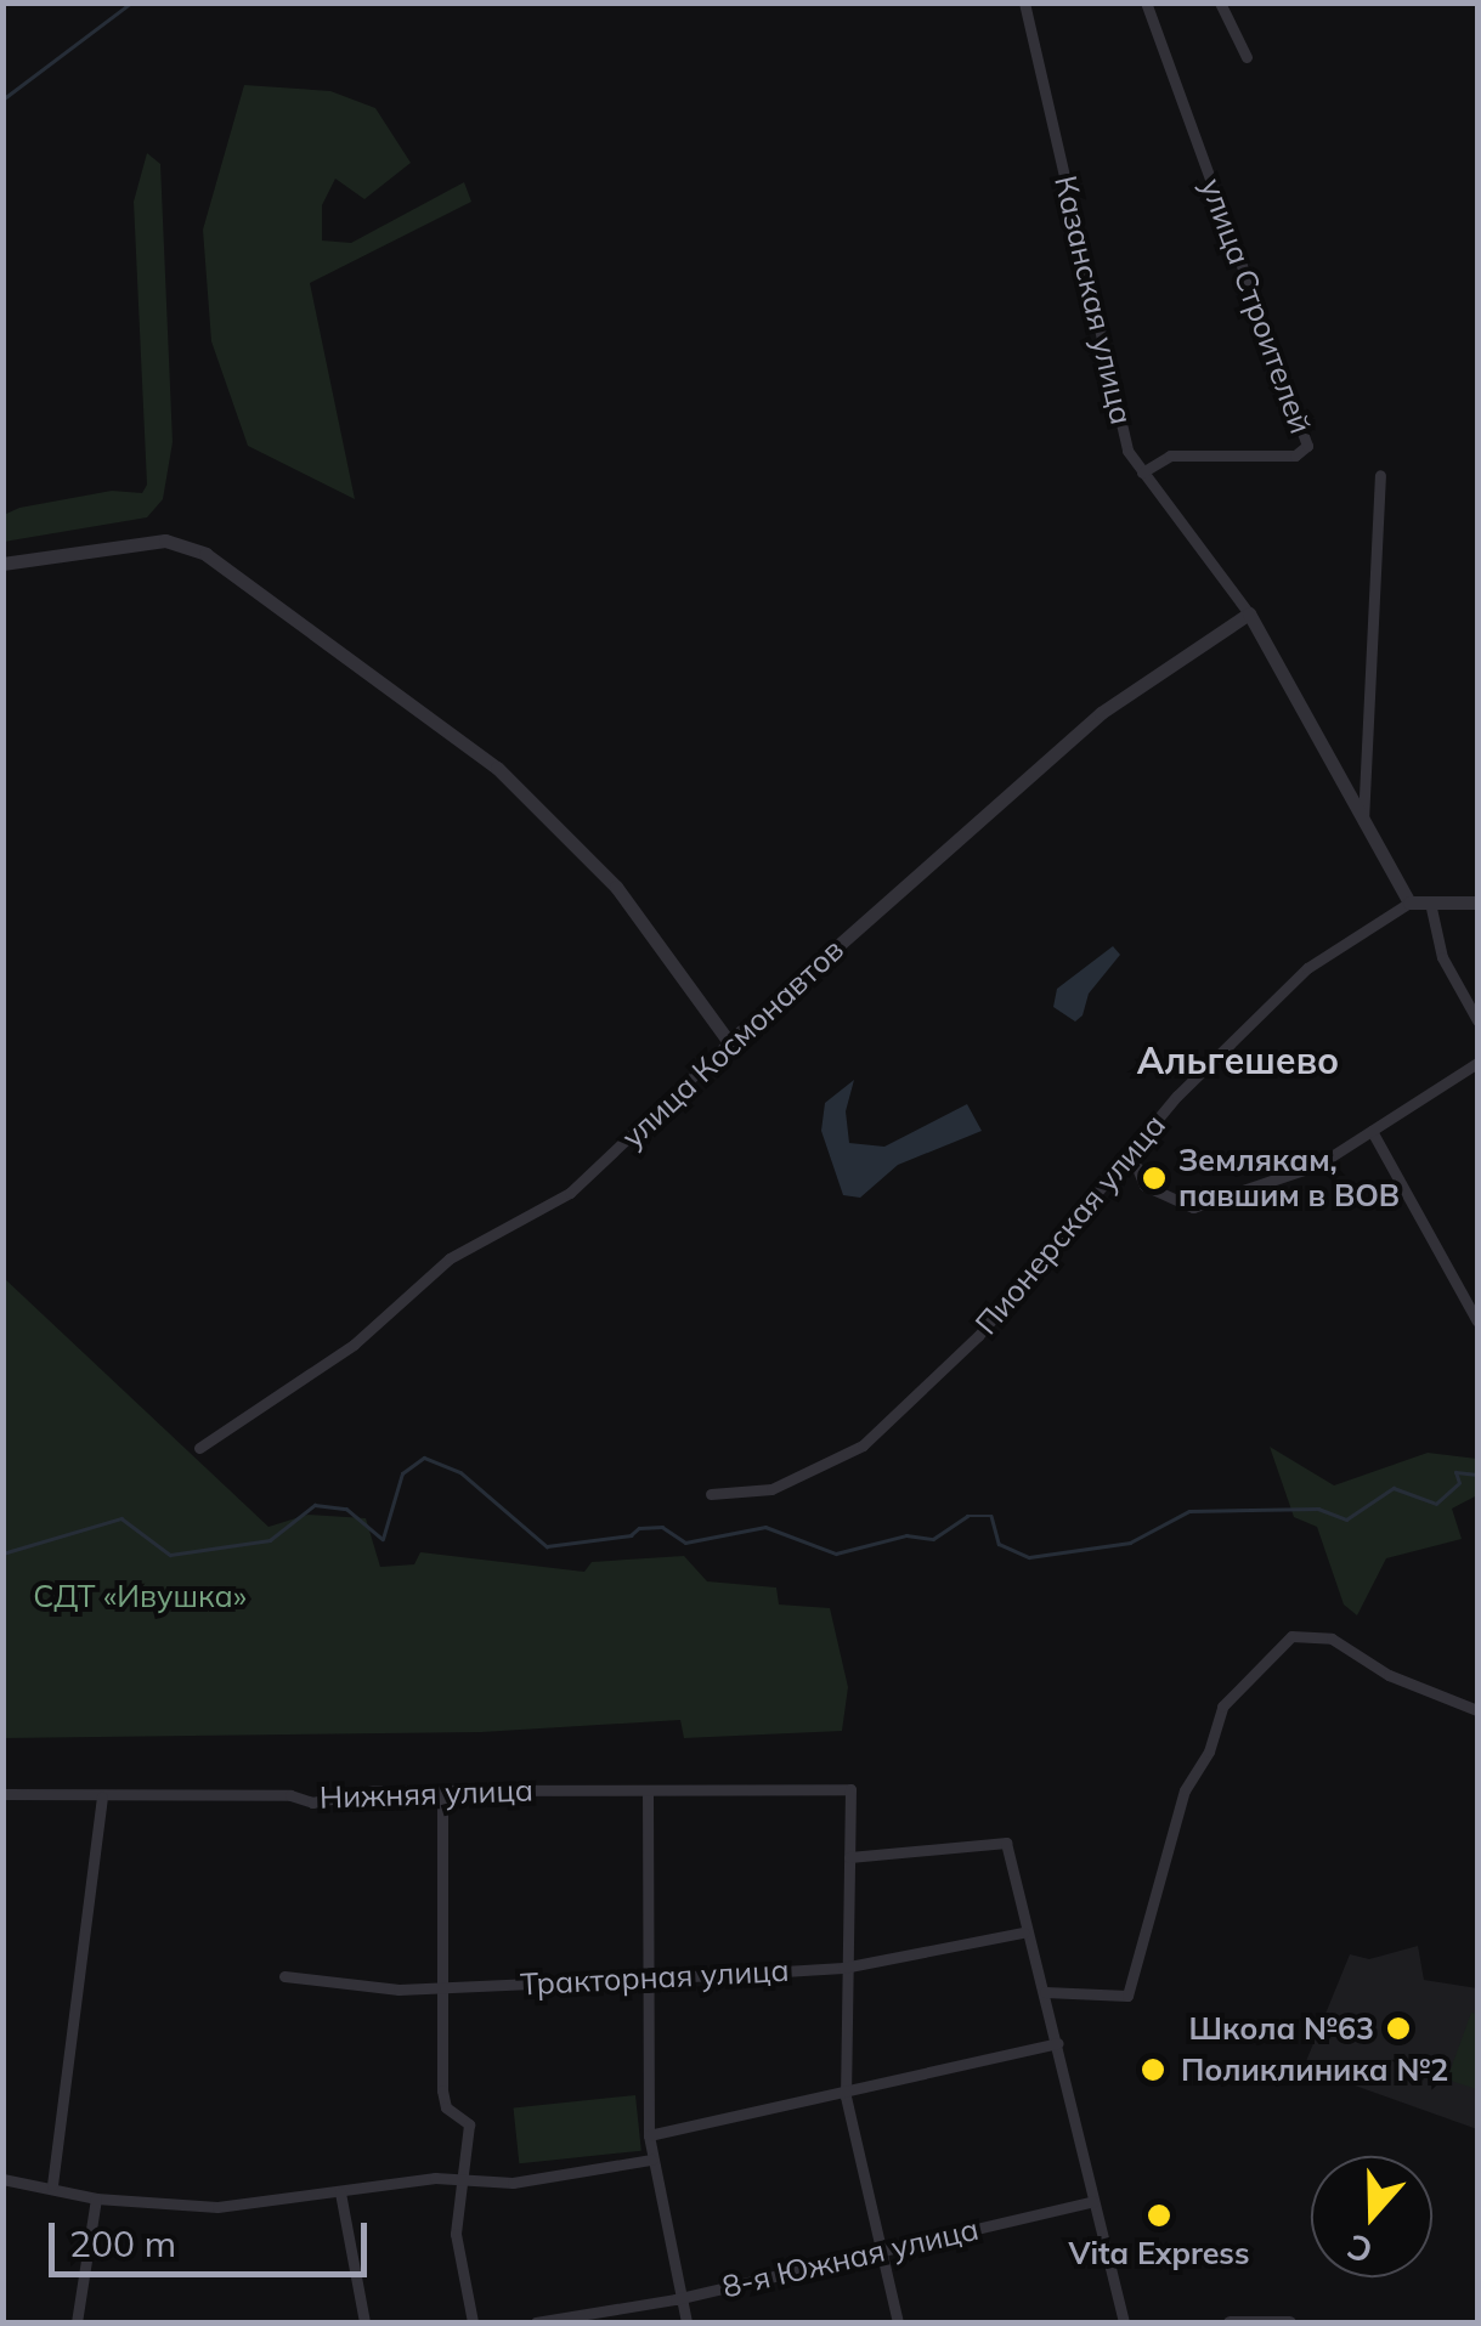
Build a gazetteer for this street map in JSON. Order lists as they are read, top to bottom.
{
  "streets": {
    "street": [
      "Казанская улица",
      "улица Строителей",
      "улица Космонавтов",
      "Пионерская улица",
      "Нижняя улица",
      "Тракторная улица",
      "8-я Южная улица"
    ]
  },
  "crossings": [
    ["Казанская улица", "улица Строителей"],
    ["Казанская улица", "улица Космонавтов"],
    ["Казанская улица", "Пионерская улица"]
  ],
  "districts": ["Альгешево"],
  "parks": ["СДТ «Ивушка»"],
  "places": [
    "Землякам, павшим в ВОВ",
    "Школа №63",
    "Поликлиника №2",
    "Vita Express"
  ],
  "scale_bar": "200 m",
  "north": "bottom"
}
